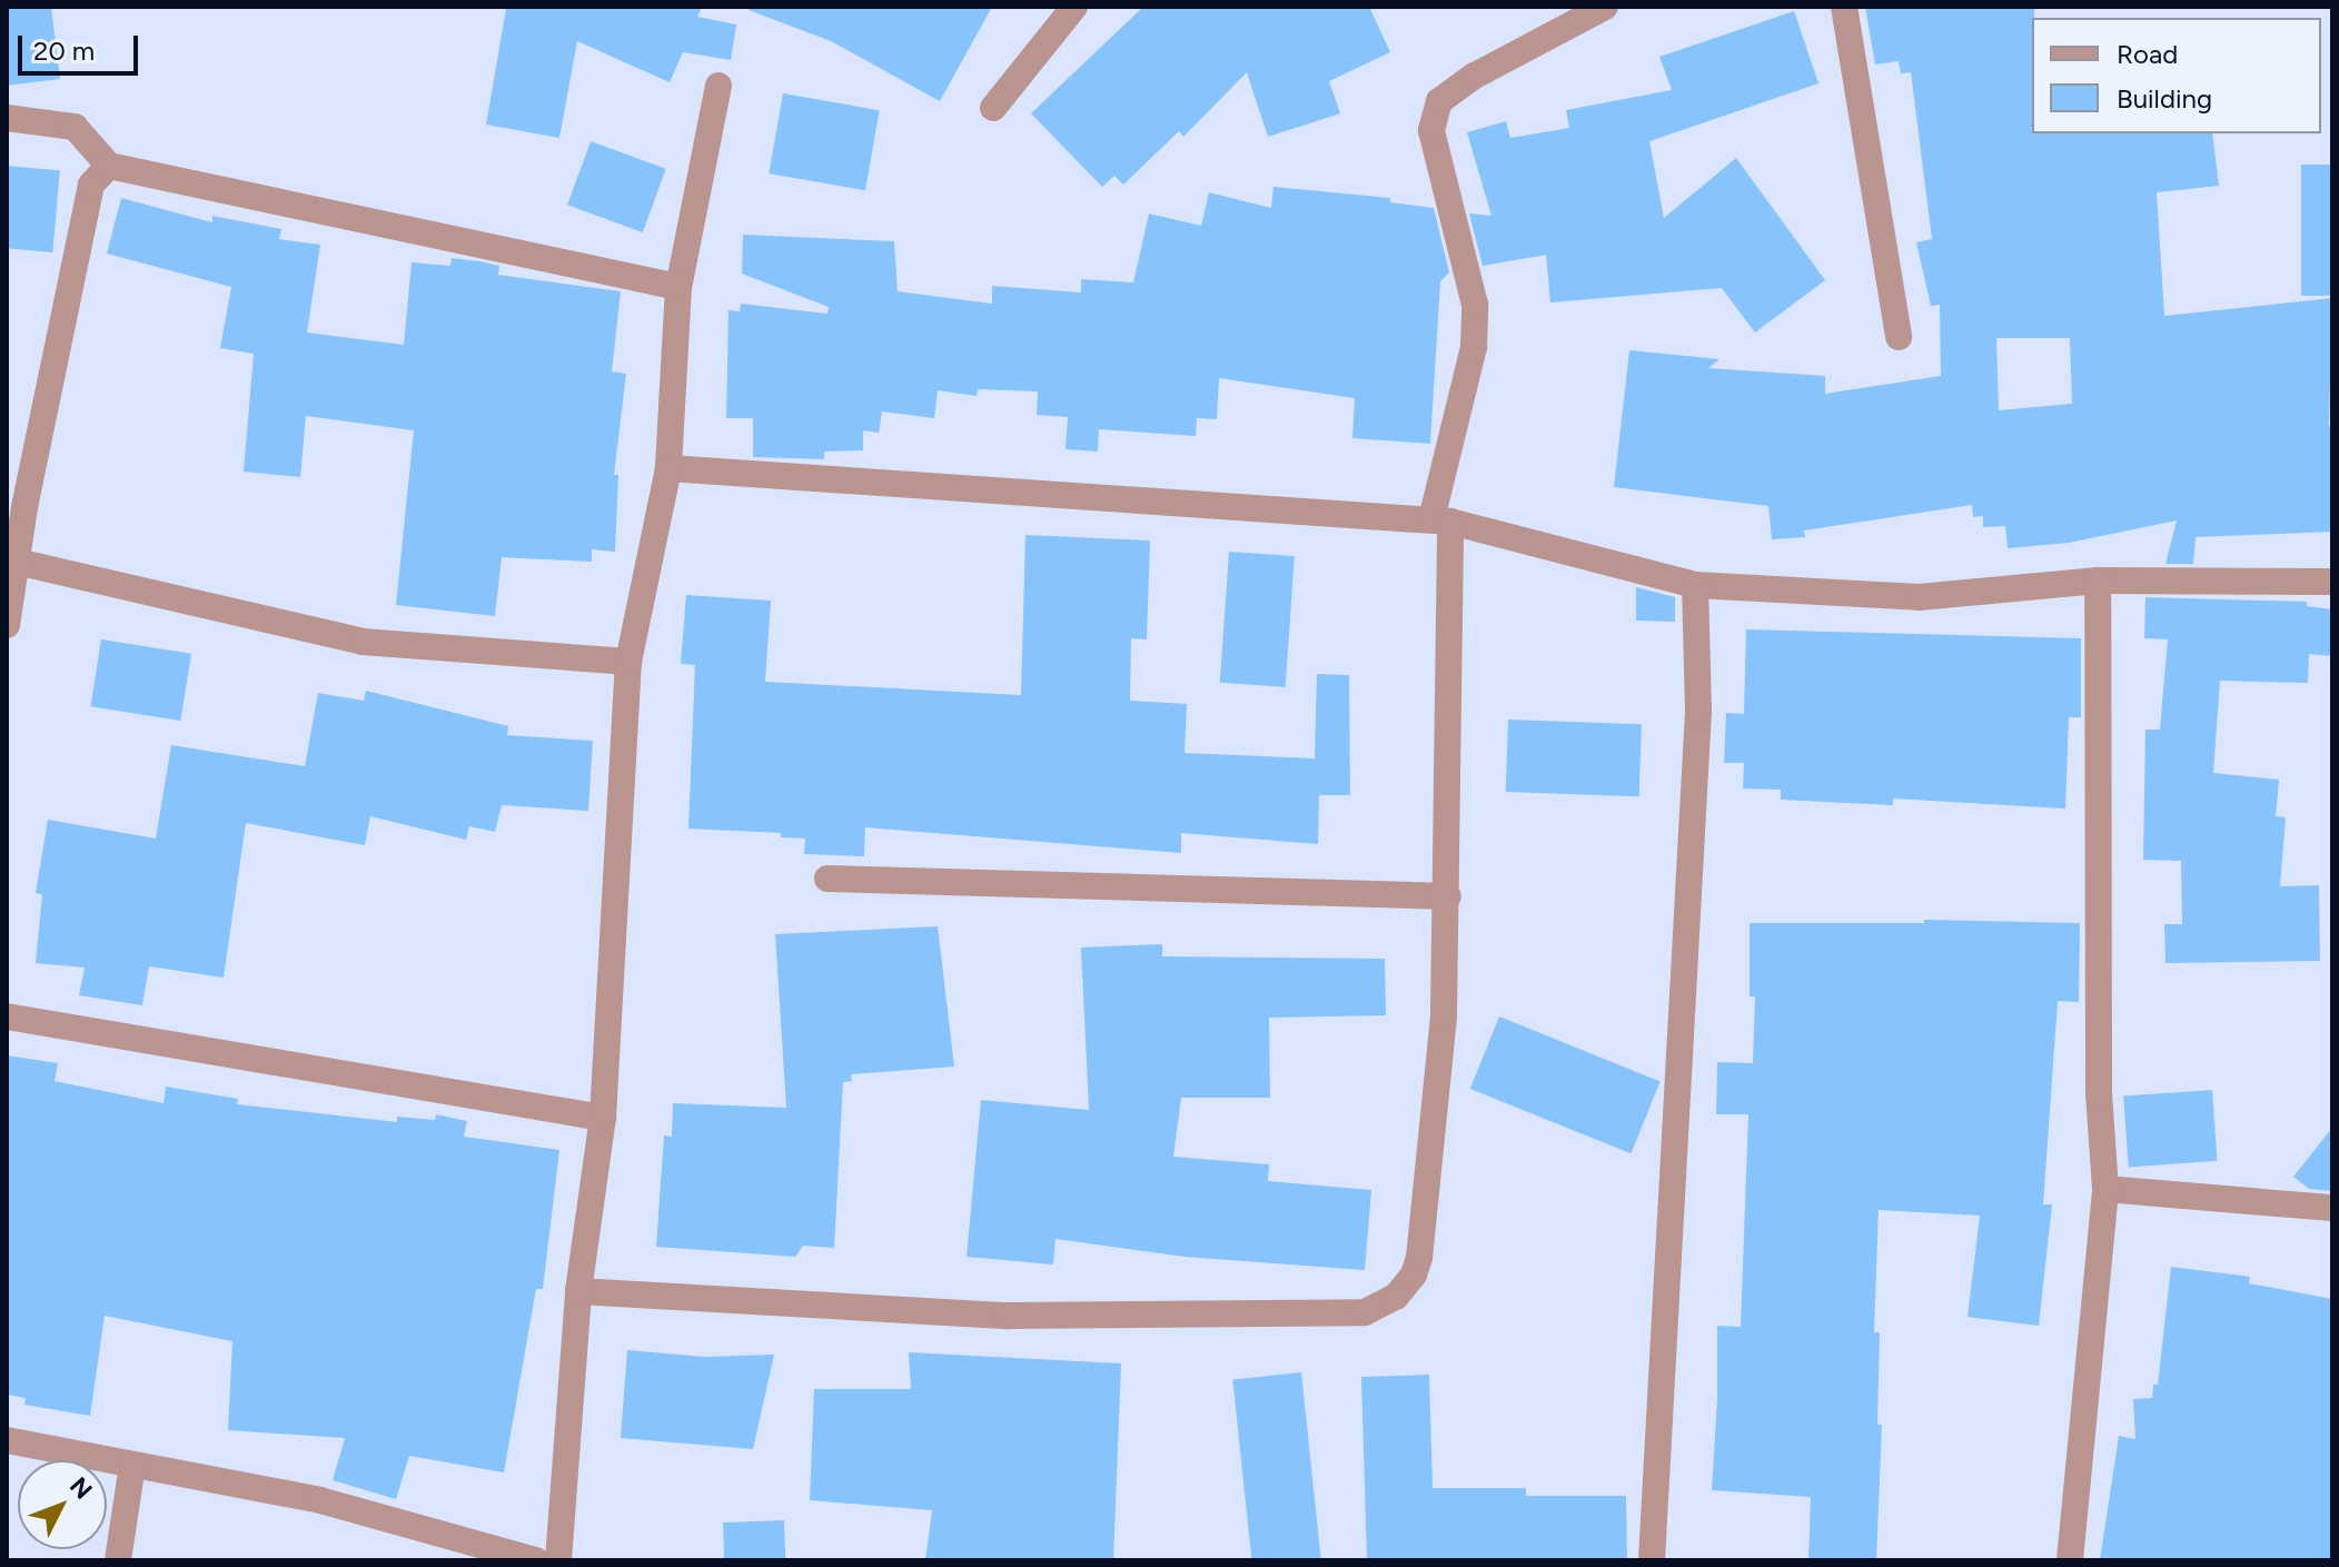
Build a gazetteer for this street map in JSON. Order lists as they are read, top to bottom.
{
  "legend": ["Road", "Building"],
  "scale_bar": "20 m",
  "north": "top right"
}
